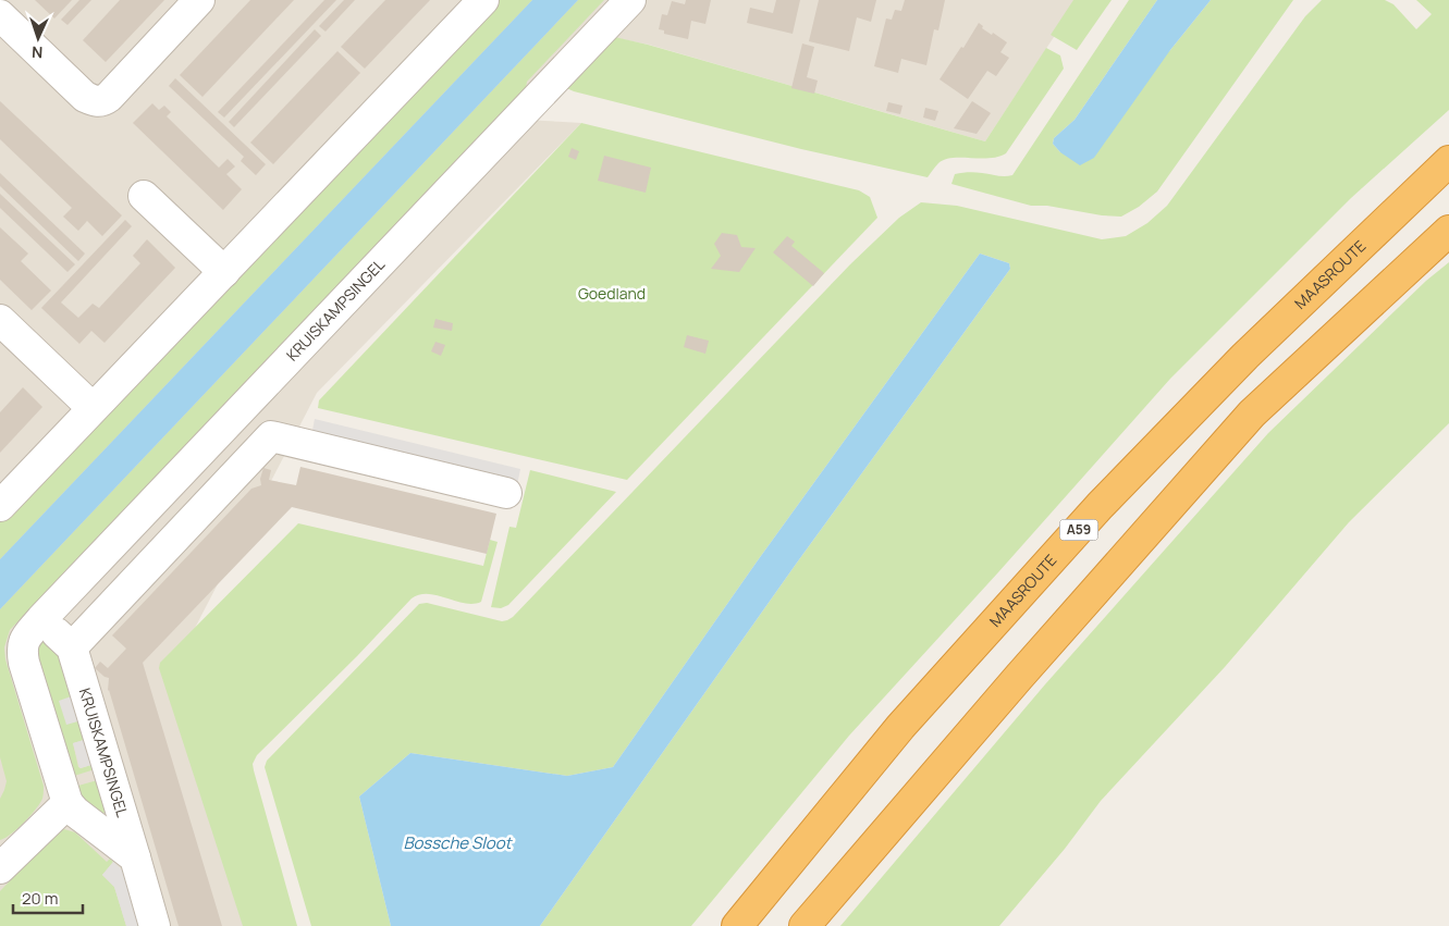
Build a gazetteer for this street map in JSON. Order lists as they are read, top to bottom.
{
  "streets": {
    "highway": ["MAASROUTE", "A59"],
    "street": ["KRUISKAMPSINGEL"]
  },
  "water": ["Bossche Sloot"],
  "parks": ["Goedland"],
  "scale_bar": "20 m",
  "north": "bottom"
}
